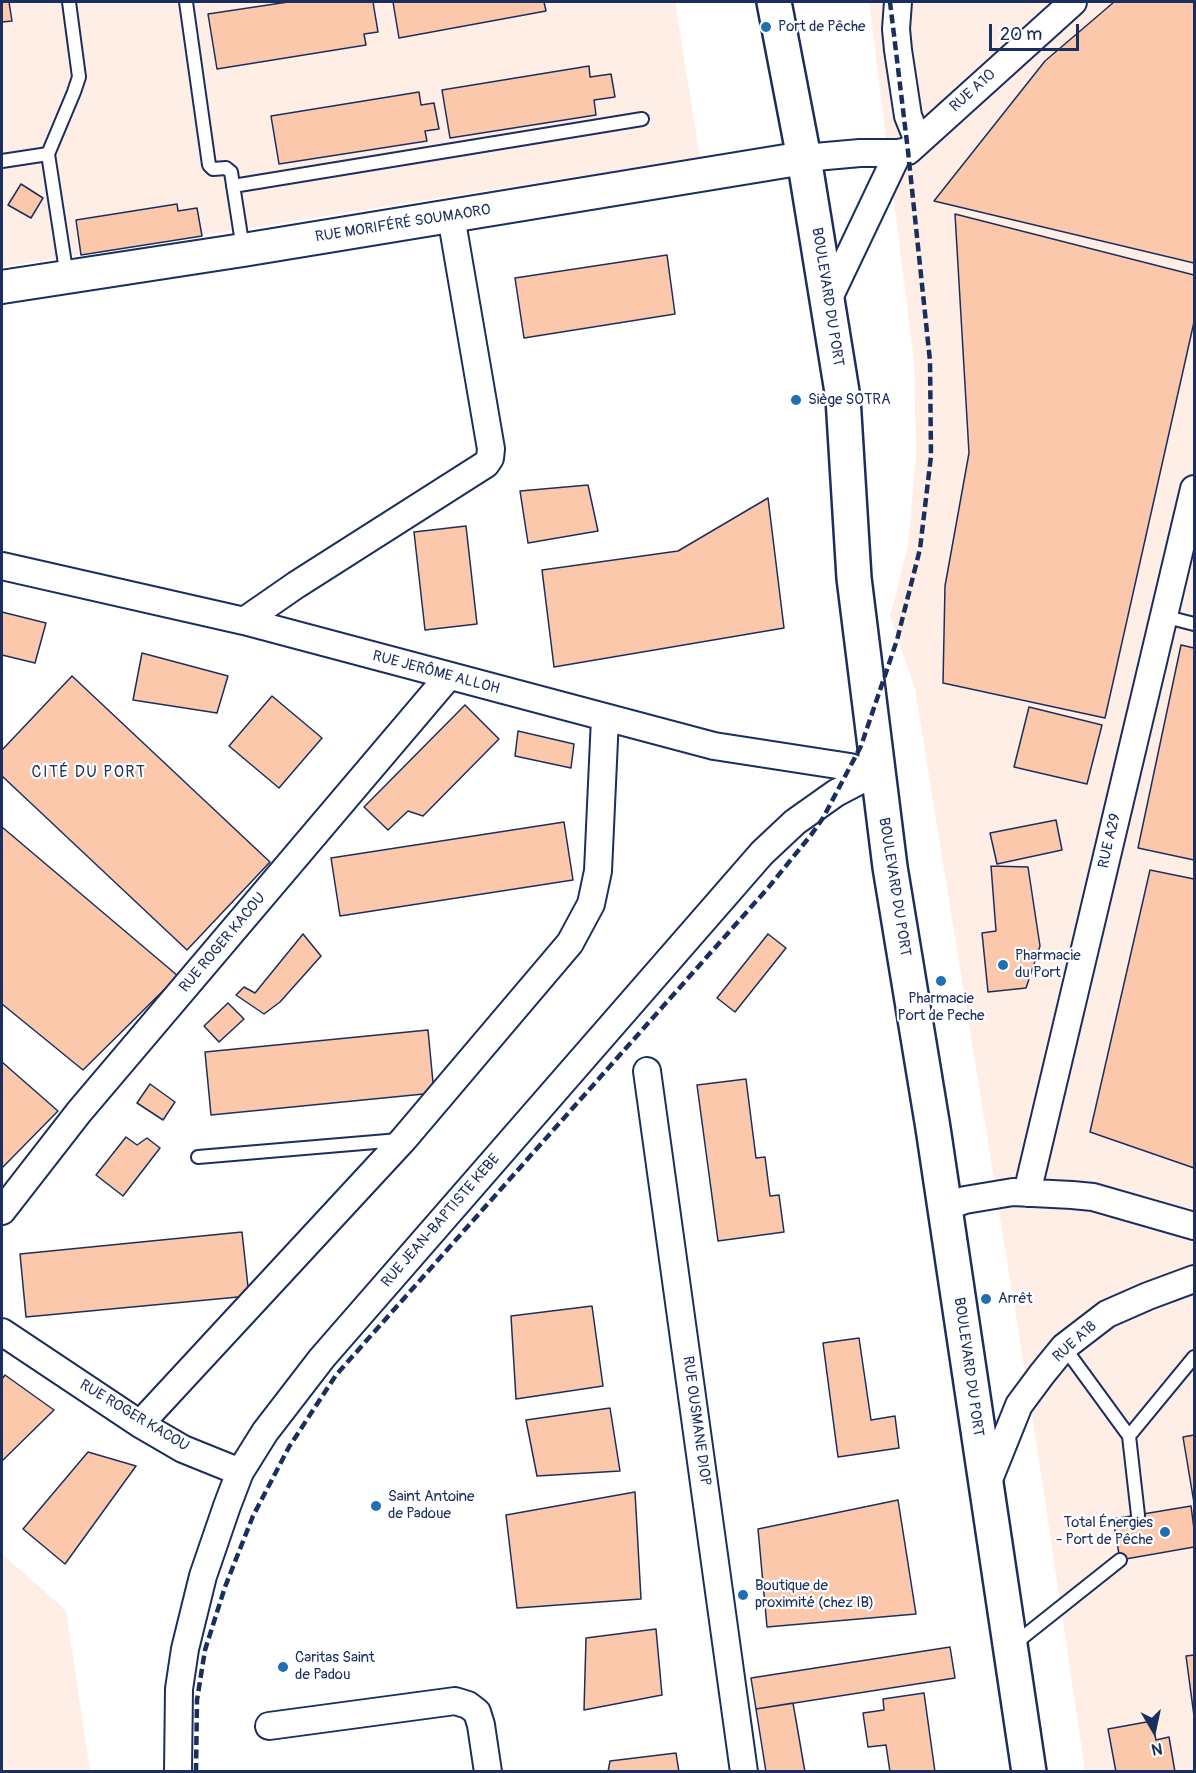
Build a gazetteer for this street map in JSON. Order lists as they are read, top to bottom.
{
  "streets": {
    "main road": ["BOULEVARD DU PORT"],
    "street": [
      "RUE A10",
      "RUE MORIFÉRÉ SOUMAORO",
      "RUE JERÔME ALLOH",
      "RUE A29",
      "RUE ROGER KACOU",
      "RUE JEAN-BAPTISTE KEBE",
      "RUE A18",
      "RUE OUSMANE DIOP"
    ]
  },
  "crossings": [
    ["RUE A10", "BOULEVARD DU PORT"],
    ["RUE MORIFÉRÉ SOUMAORO", "BOULEVARD DU PORT"],
    ["BOULEVARD DU PORT", "RUE JERÔME ALLOH"],
    ["BOULEVARD DU PORT", "RUE JEAN-BAPTISTE KEBE"],
    ["BOULEVARD DU PORT", "RUE A18"],
    ["RUE JERÔME ALLOH", "RUE ROGER KACOU"],
    ["RUE JERÔME ALLOH", "RUE JEAN-BAPTISTE KEBE"],
    ["RUE ROGER KACOU", "RUE JEAN-BAPTISTE KEBE"]
  ],
  "districts": ["CITÉ DU PORT"],
  "places": [
    "Port de Pêche",
    "Siège SOTRA",
    "Pharmacie du Port",
    "Pharmacie Port de Peche",
    "Arrêt",
    "Saint Antoine de Padoue",
    "Total Énergies - Port de Pêche",
    "Boutique de proximité (chez IB)",
    "Caritas Saint de Padou"
  ],
  "scale_bar": "20 m",
  "north": "bottom"
}
